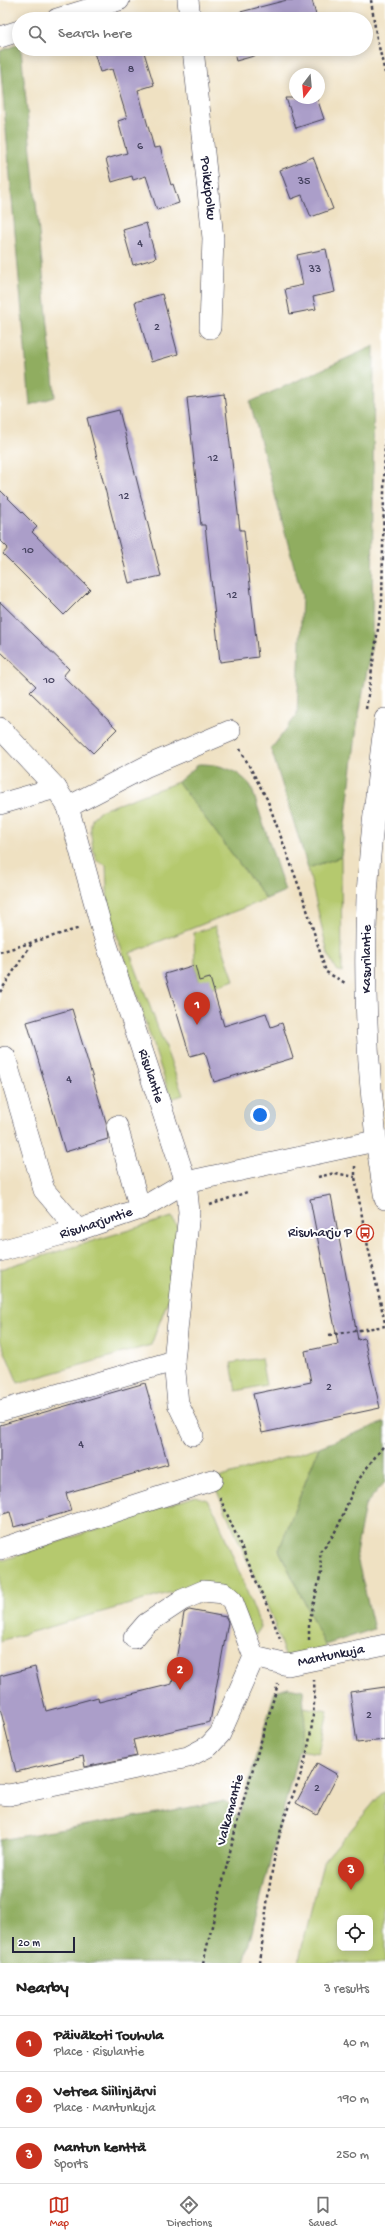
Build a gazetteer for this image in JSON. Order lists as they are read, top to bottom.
{
  "streets": {
    "street": [
      "Poikkipolku",
      "Kasurilantie",
      "Risulantie",
      "Risuharjuntie",
      "Mantunkuja"
    ],
    "path": ["Valkamantie"]
  },
  "crossings": [
    ["Risulantie", "Risuharjuntie"],
    ["Mantunkuja", "Valkamantie"]
  ],
  "places": {
    "bus stop": ["Risuharju P"]
  },
  "house_numbers": [
    "8",
    "6",
    "35",
    "4",
    "33",
    "2",
    "12",
    "12",
    "10",
    "12",
    "10",
    "4",
    "2",
    "4",
    "2",
    "2"
  ],
  "scale_bar": "20 m",
  "north": "bottom",
  "page": {
    "search": "Search here",
    "pins": ["1", "2", "3"],
    "scale": "20 m",
    "heading": ["Nearby", "3 results"],
    "list": [
      {
        "mark": "1",
        "name": "Päiväkoti Touhula",
        "note": "Place · Risulantie",
        "value": "40 m"
      },
      {
        "mark": "2",
        "name": "Vetrea Siilinjärvi",
        "note": "Place · Mantunkuja",
        "value": "190 m"
      },
      {
        "mark": "3",
        "name": "Mantun kenttä",
        "note": "Sports",
        "value": "250 m"
      }
    ],
    "nav": ["Map", "Directions", "Saved"]
  }
}
